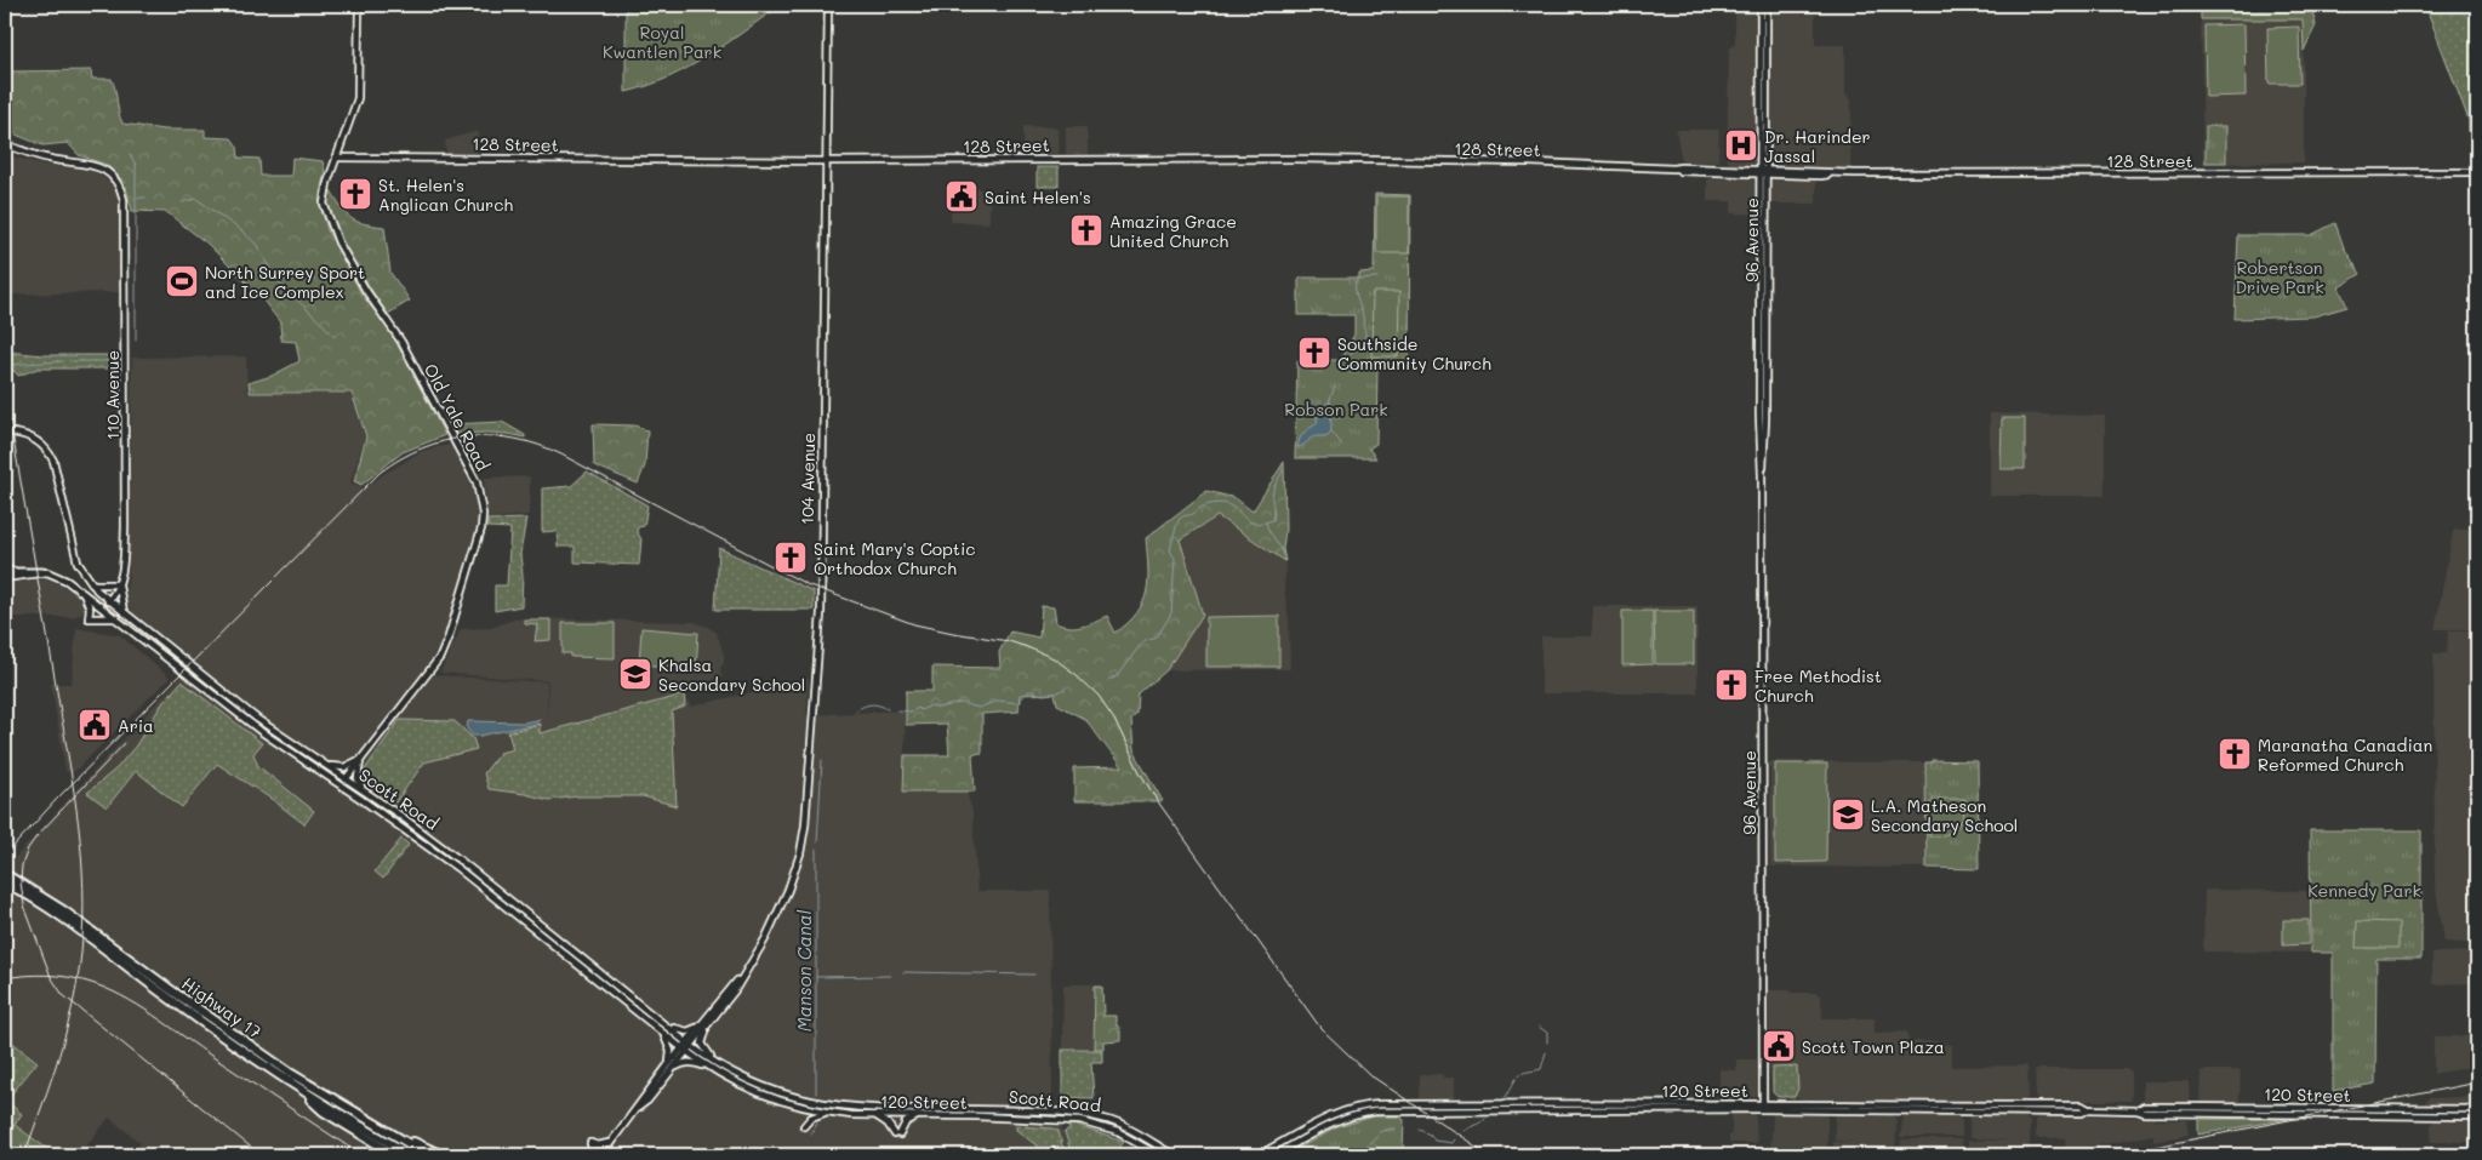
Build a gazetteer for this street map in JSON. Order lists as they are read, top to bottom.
{
  "streets": {
    "highway": ["Highway 17"],
    "main road": [
      "128 Street",
      "96 Avenue",
      "110 Avenue",
      "Old Yale Road",
      "104 Avenue",
      "Scott Road",
      "120 Street"
    ]
  },
  "crossings": [
    ["128 Street", "96 Avenue"],
    ["128 Street", "Old Yale Road"],
    ["128 Street", "104 Avenue"],
    ["96 Avenue", "120 Street"],
    ["110 Avenue", "Scott Road"],
    ["Old Yale Road", "Scott Road"],
    ["104 Avenue", "Scott Road"],
    ["Scott Road", "120 Street"]
  ],
  "water": ["Manson Canal"],
  "parks": [
    "Royal Kwantlen Park",
    "Robertson Drive Park",
    "Robson Park",
    "Kennedy Park"
  ],
  "places": {
    "hospital": ["Dr. Harinder Jassal"],
    "church": [
      "St. Helen's Anglican Church",
      "Amazing Grace United Church",
      "Southside Community Church",
      "Saint Mary's Coptic Orthodox Church",
      "Free Methodist Church",
      "Maranatha Canadian Reformed Church"
    ],
    "public building": ["Saint Helen's", "Aria", "Scott Town Plaza"],
    "sports": ["North Surrey Sport and Ice Complex"],
    "school or university": ["Khalsa Secondary School", "L.A. Matheson Secondary School"]
  }
}
